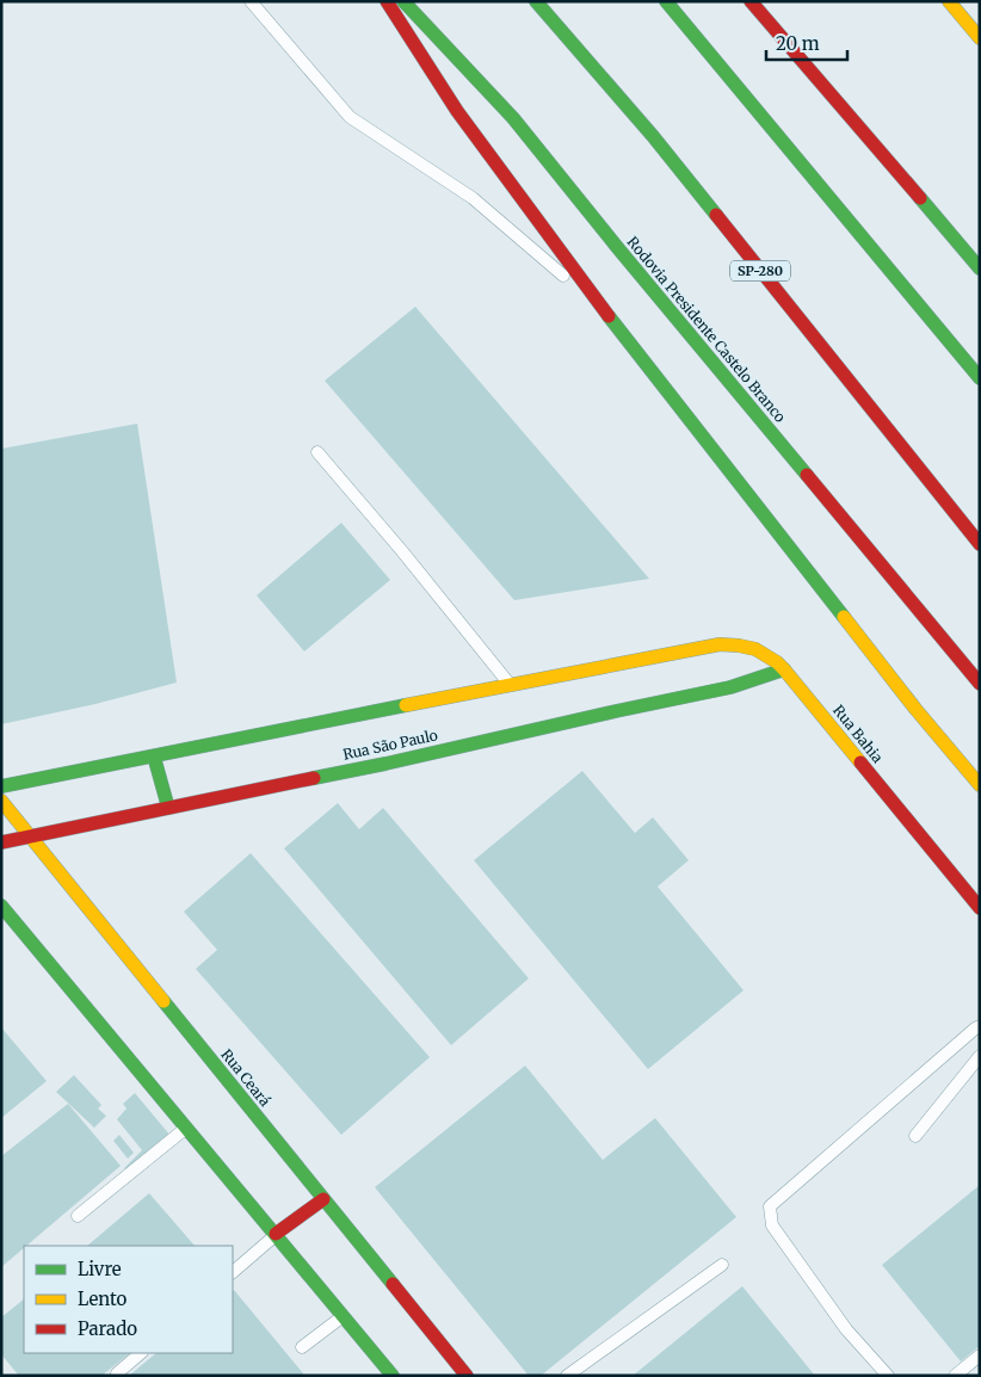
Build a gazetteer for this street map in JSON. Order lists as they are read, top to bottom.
{
  "streets": {
    "main road": [
      "SP-280",
      "Rodovia Presidente Castelo Branco",
      "Rua Bahia",
      "Rua São Paulo",
      "Rua Ceará"
    ]
  },
  "crossings": [
    ["Rua Bahia", "Rua São Paulo"],
    ["Rua São Paulo", "Rua Ceará"]
  ],
  "legend": ["Livre", "Lento", "Parado"],
  "scale_bar": "20 m"
}
